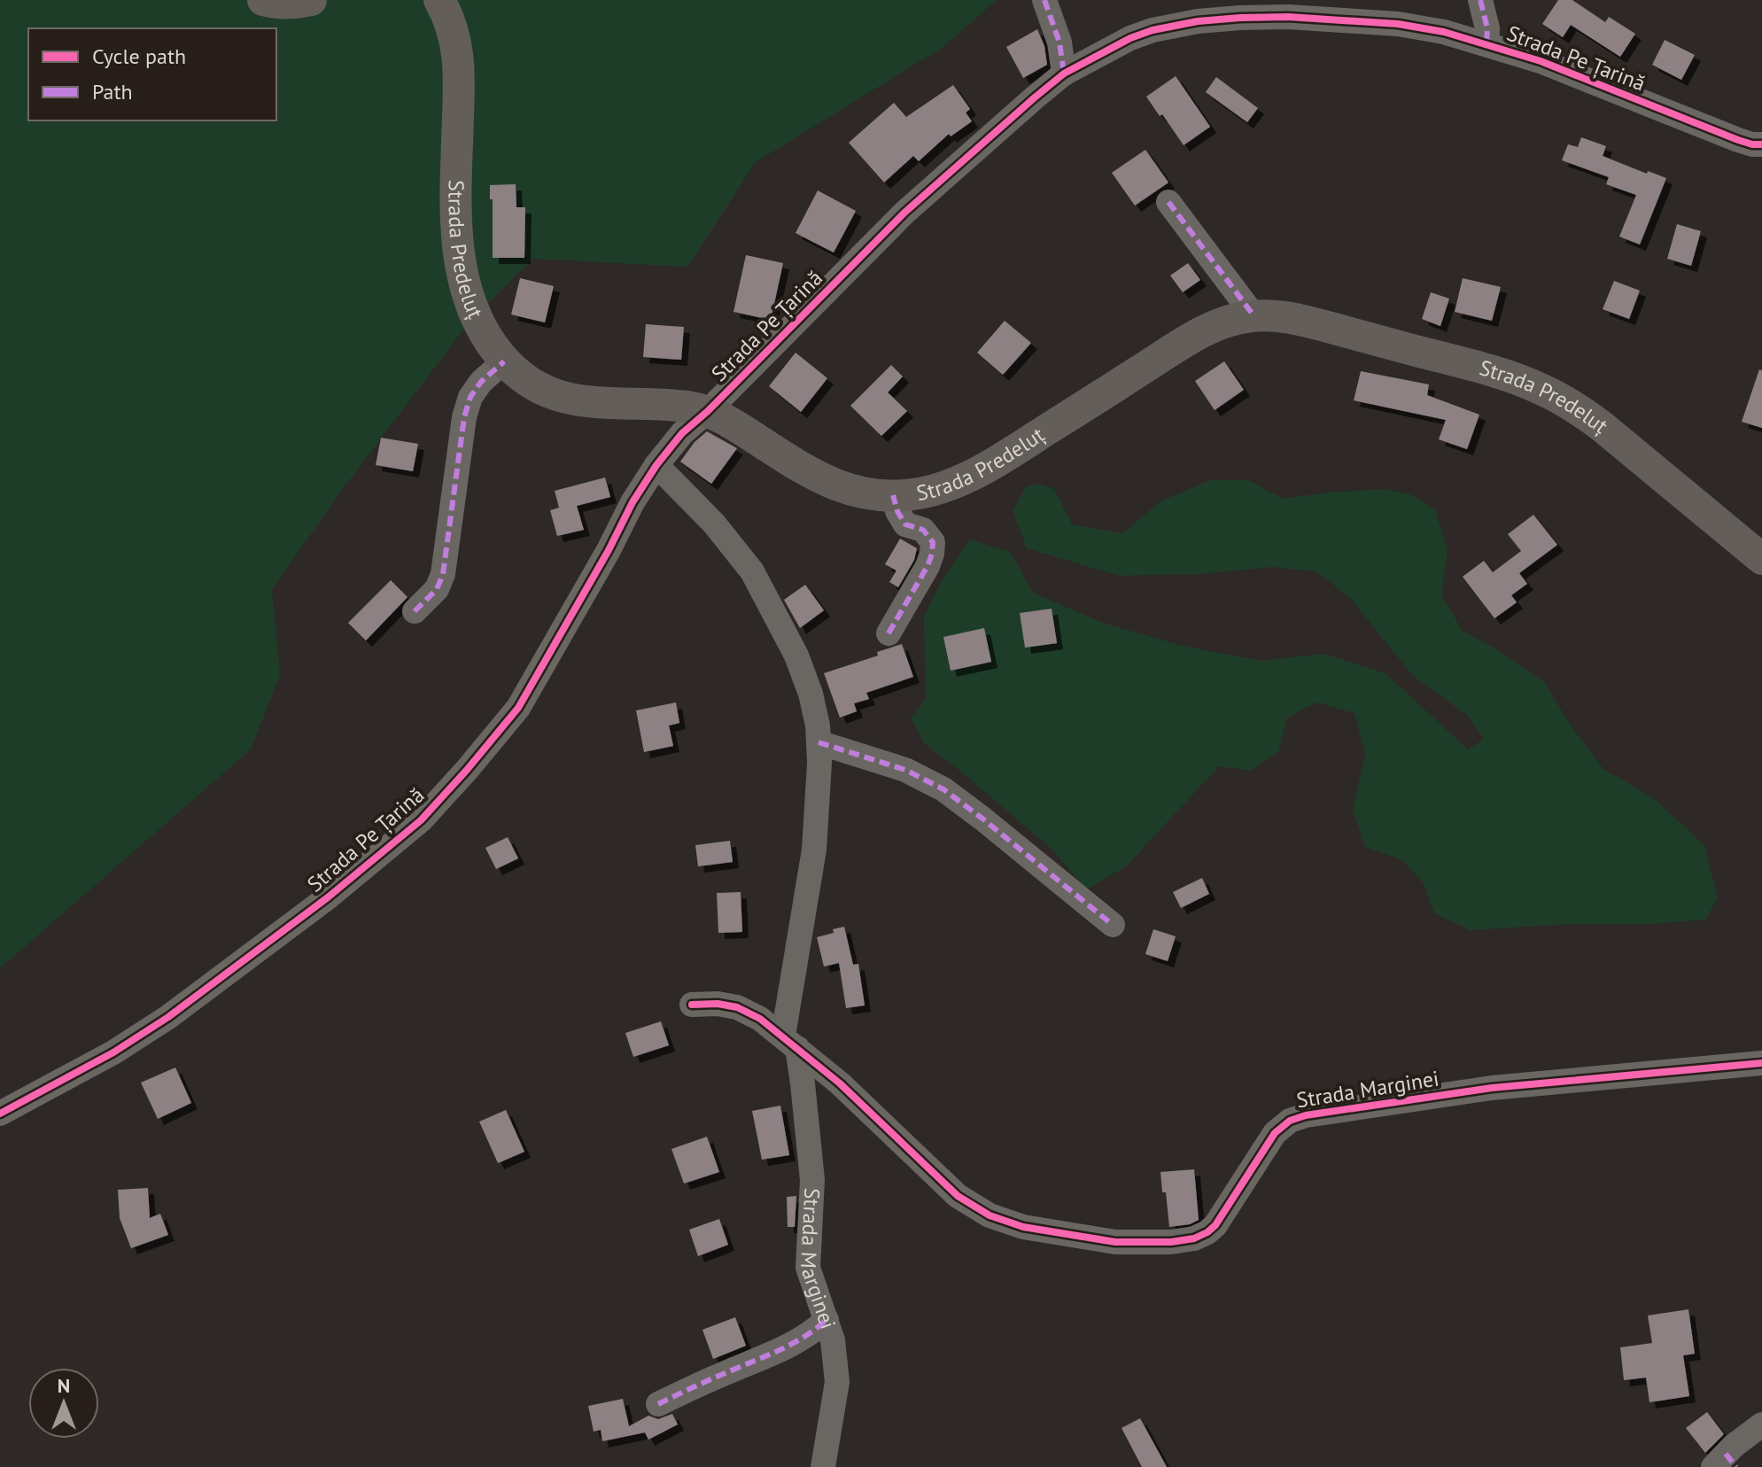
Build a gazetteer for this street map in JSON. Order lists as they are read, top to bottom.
{
  "streets": {
    "main road": ["Strada Predeluț"],
    "street": ["Strada Pe Țarină", "Strada Marginei"]
  },
  "crossings": [
    ["Strada Pe Țarină", "Strada Predeluț"]
  ],
  "legend": ["Cycle path", "Path"],
  "north": "top"
}
